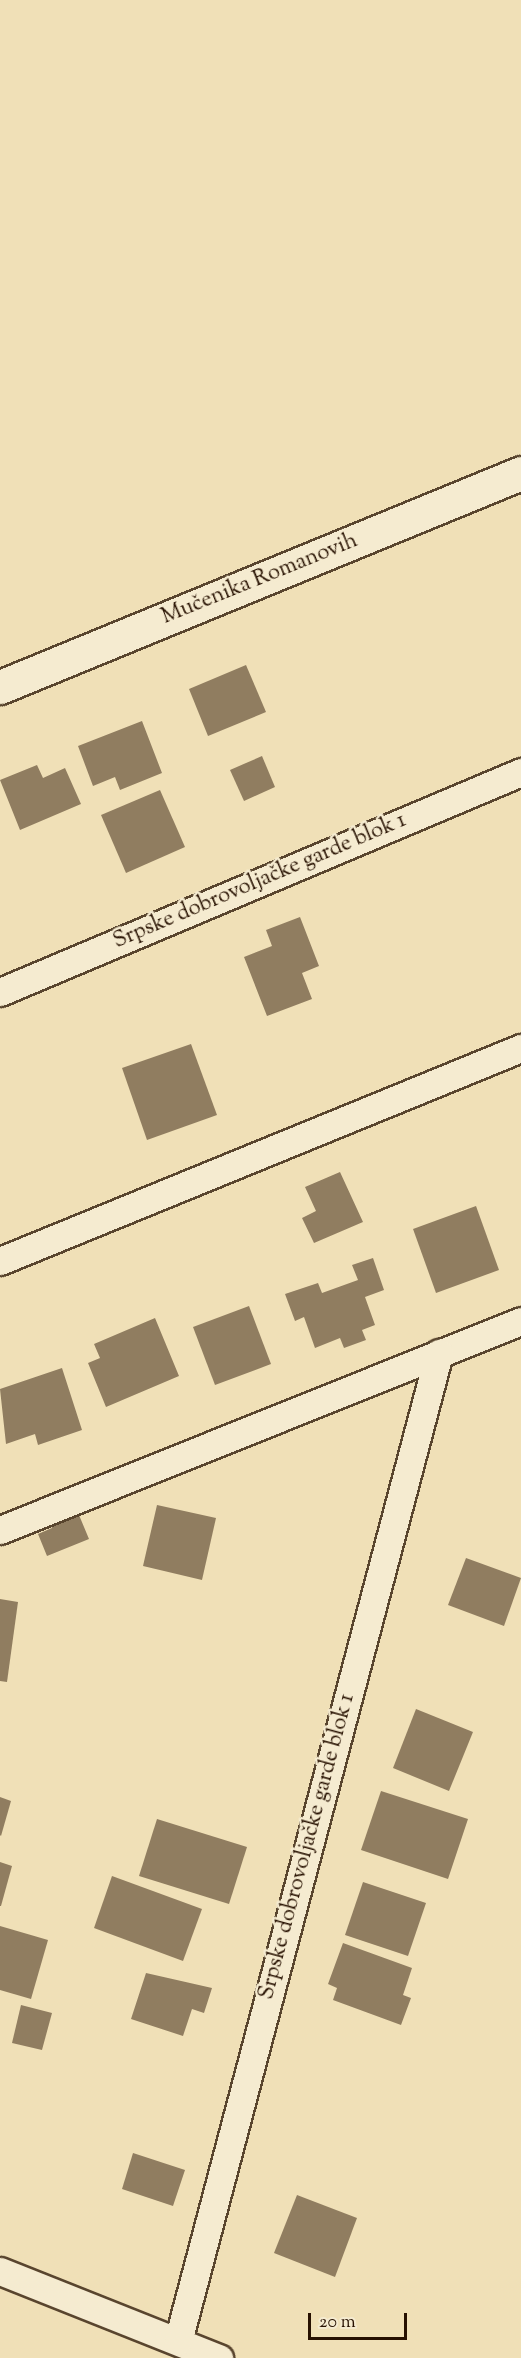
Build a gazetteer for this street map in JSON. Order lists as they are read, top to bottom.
{
  "streets": {
    "street": ["Mučenika Romanovih", "Srpske dobrovoljačke garde blok 1"]
  },
  "scale_bar": "20 m"
}
